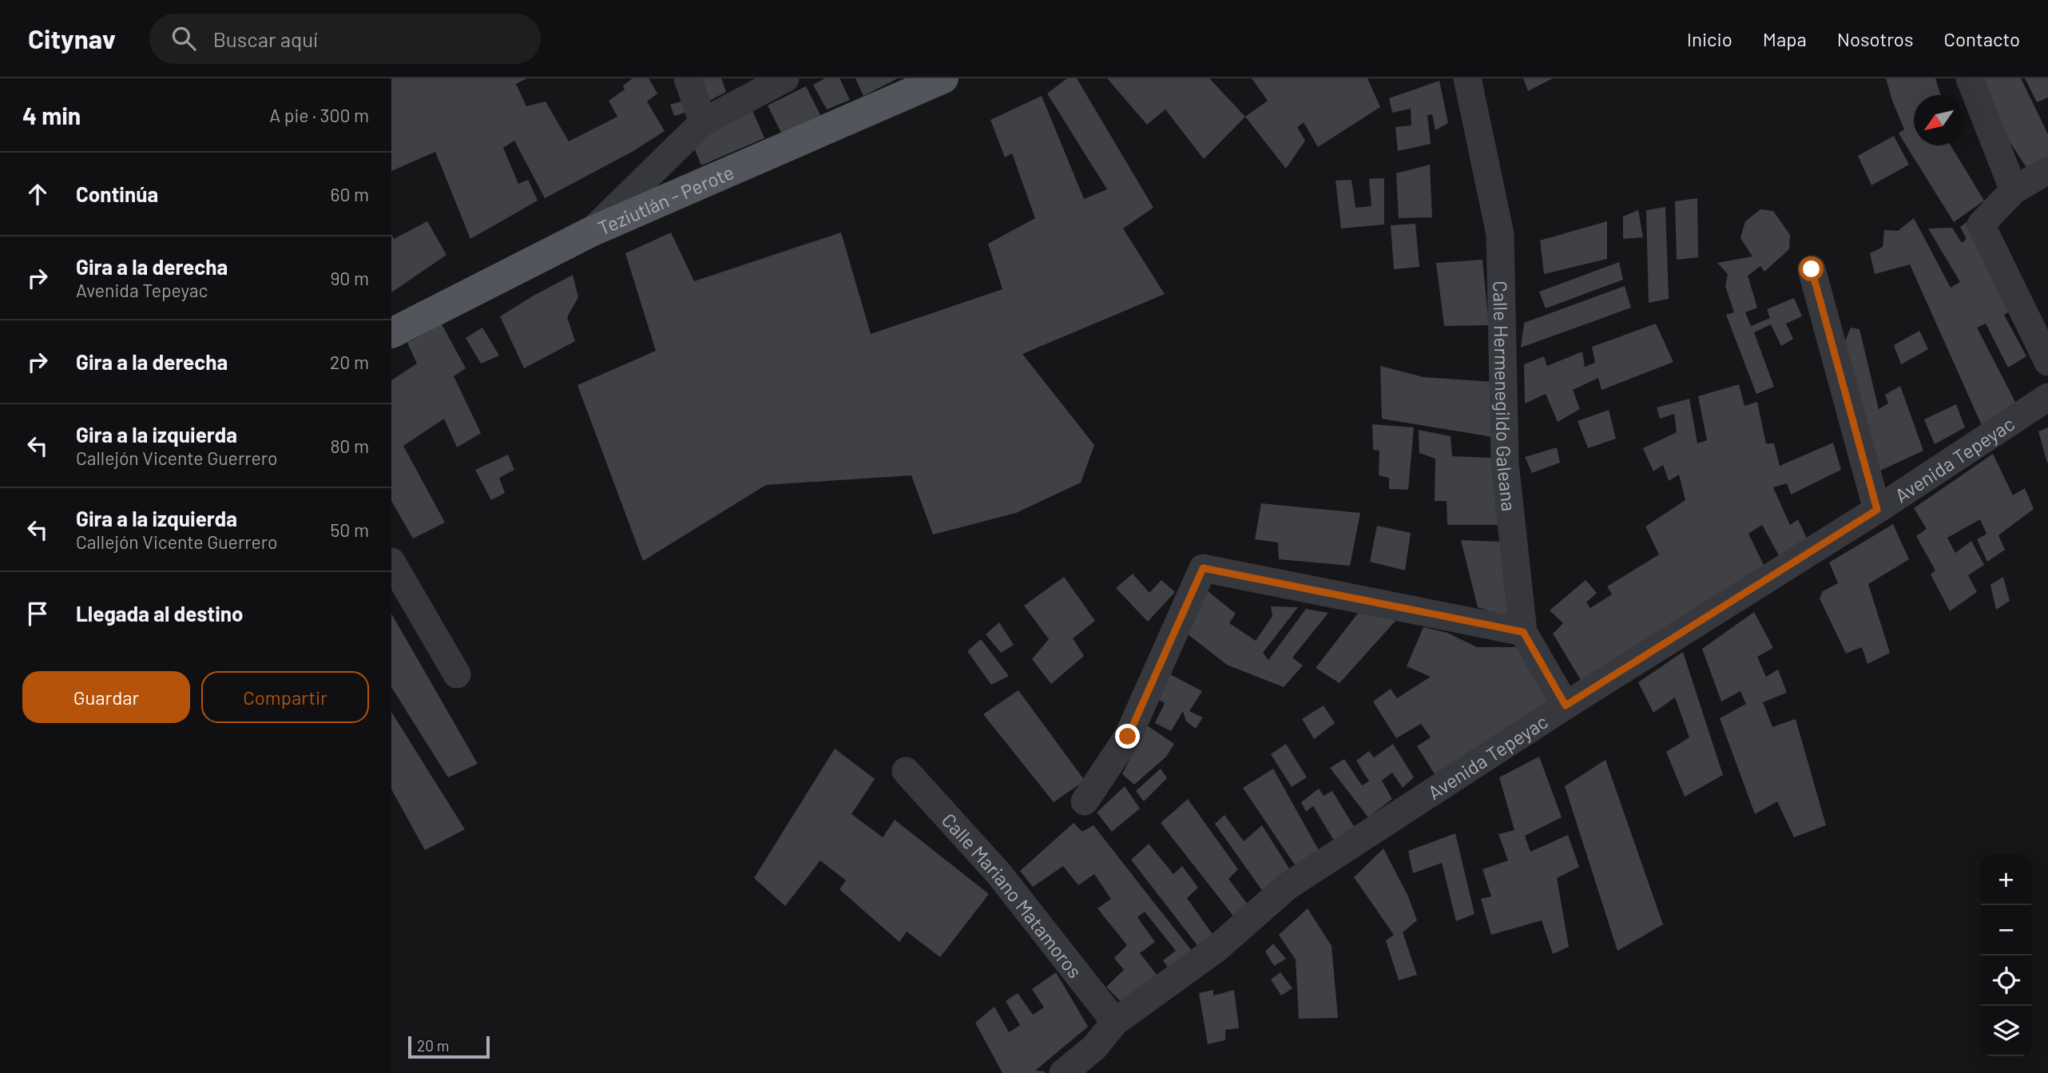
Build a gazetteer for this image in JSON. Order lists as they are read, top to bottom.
{
  "streets": {
    "main road": ["Teziutlán - Perote"],
    "street": ["Calle Hermenegildo Galeana", "Avenida Tepeyac", "Calle Mariano Matamoros"]
  },
  "crossings": [
    ["Calle Hermenegildo Galeana", "Avenida Tepeyac"],
    ["Avenida Tepeyac", "Calle Mariano Matamoros"]
  ],
  "scale_bar": "20 m",
  "north": "bottom left",
  "page": {
    "header": "Citynav",
    "search": "Buscar aquí",
    "nav": [
      "Inicio",
      "Mapa",
      "Nosotros",
      "Contacto"
    ],
    "heading": ["4 min", "A pie · 300 m"],
    "list": [
      ["Continúa", "60 m"],
      ["Gira a la derecha", "Avenida Tepeyac", "90 m"],
      ["Gira a la derecha", "20 m"],
      ["Gira a la izquierda", "Callejón Vicente Guerrero", "80 m"],
      ["Gira a la izquierda", "Callejón Vicente Guerrero", "50 m"],
      "Llegada al destino"
    ],
    "buttons": ["Guardar", "Compartir"],
    "map_buttons": ["+", "−"],
    "scale": "20 m"
  }
}
